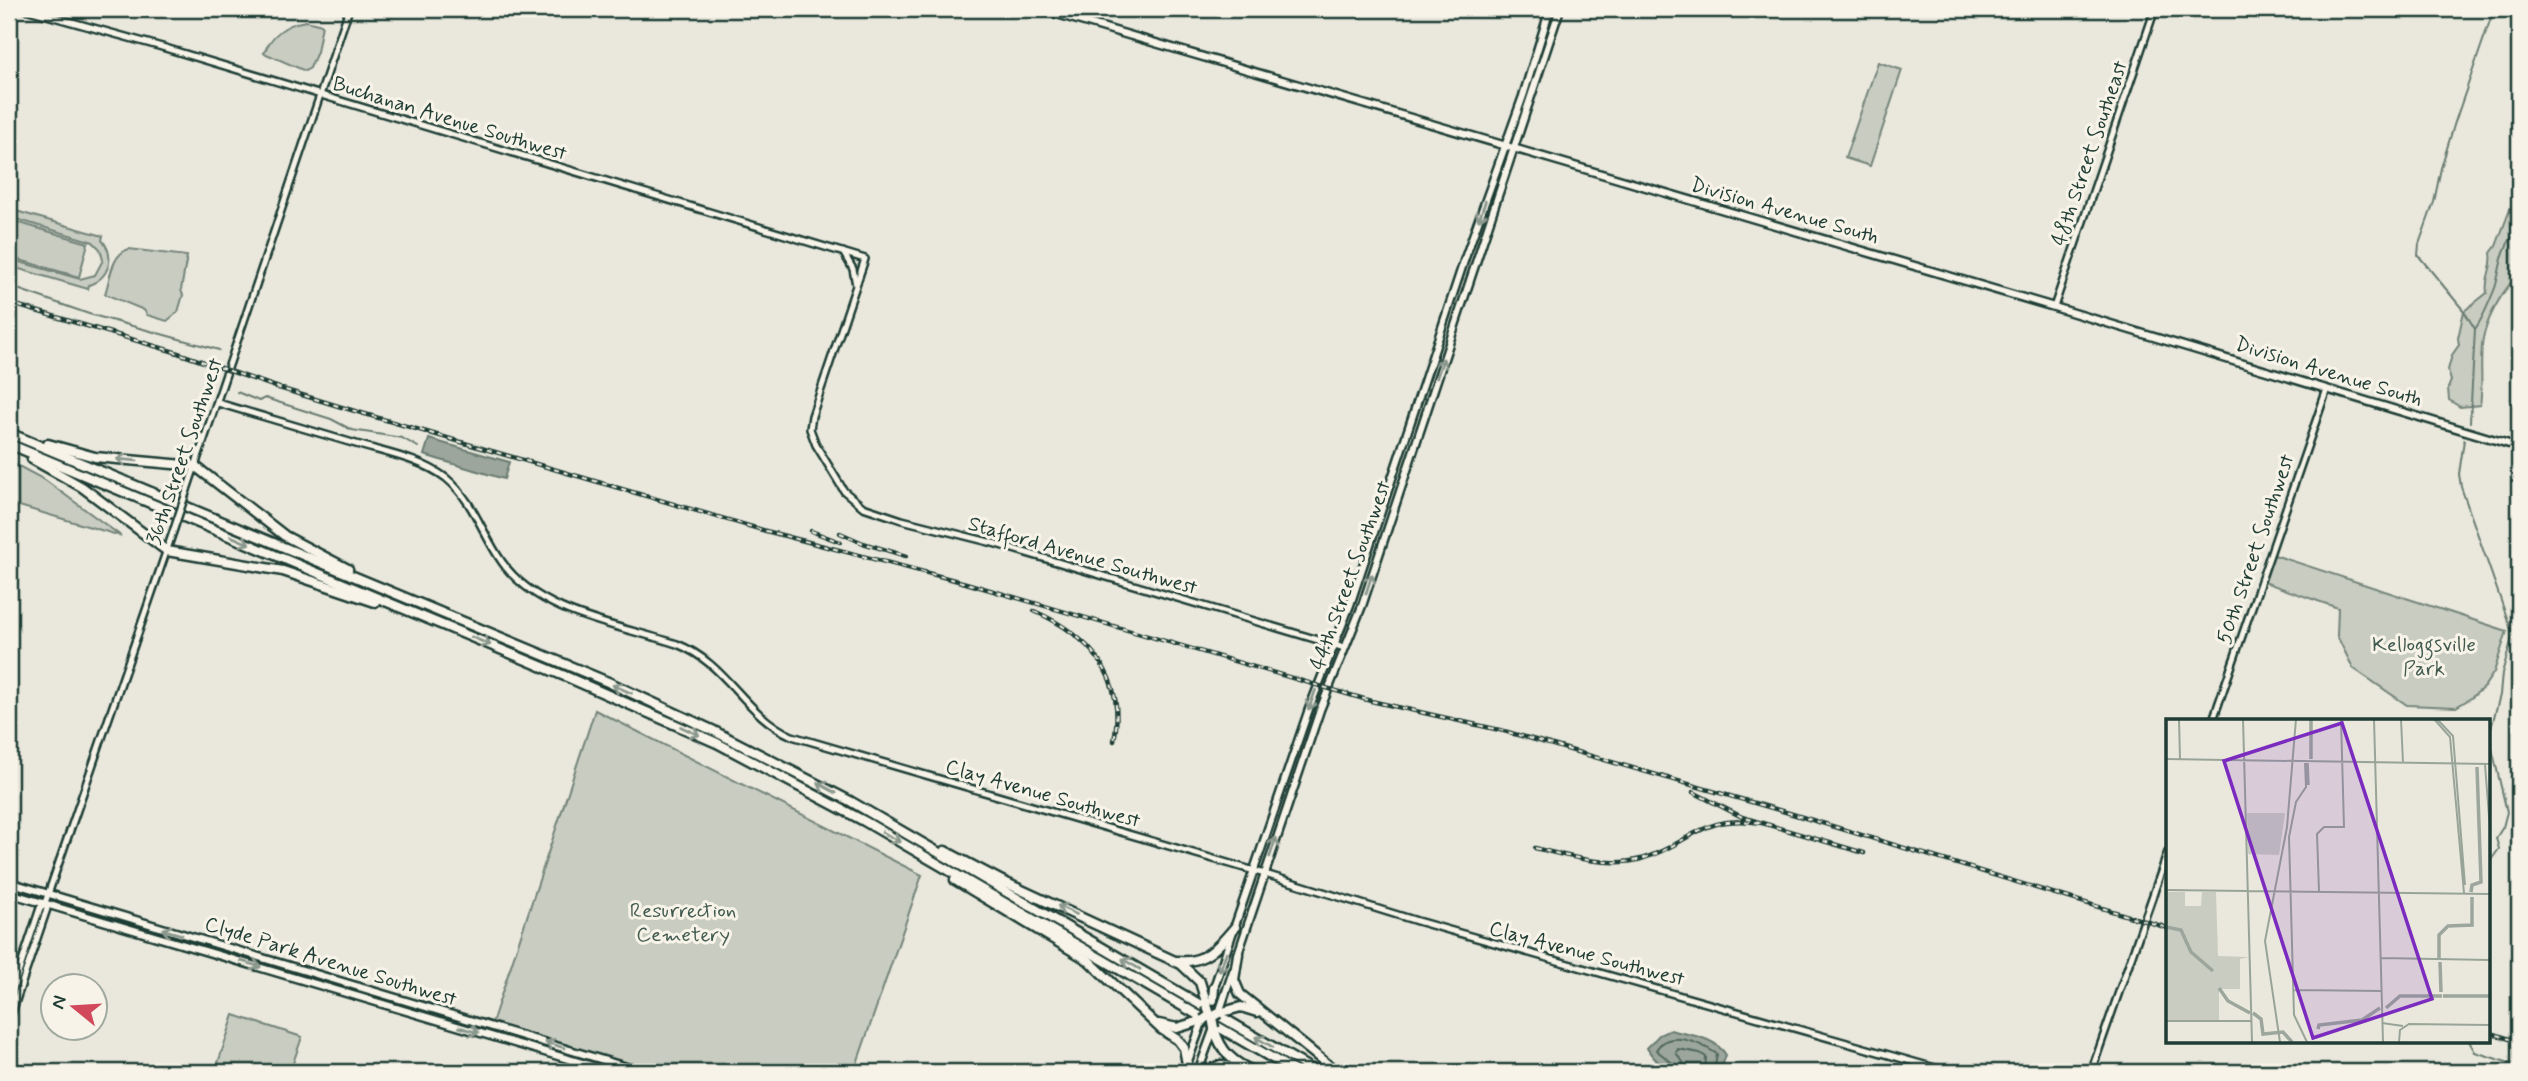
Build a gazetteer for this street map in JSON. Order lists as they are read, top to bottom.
{
  "streets": {
    "main road": ["Division Avenue South", "44th Street Southwest", "Clyde Park Avenue Southwest"],
    "street": [
      "Buchanan Avenue Southwest",
      "48th Street Southeast",
      "36th Street Southwest",
      "50th Street Southwest",
      "Stafford Avenue Southwest",
      "Clay Avenue Southwest"
    ]
  },
  "crossings": [
    ["Buchanan Avenue Southwest", "36th Street Southwest"],
    ["Buchanan Avenue Southwest", "Stafford Avenue Southwest"],
    ["48th Street Southeast", "Division Avenue South"],
    ["Division Avenue South", "50th Street Southwest"],
    ["Division Avenue South", "44th Street Southwest"],
    ["36th Street Southwest", "Clay Avenue Southwest"],
    ["36th Street Southwest", "Clyde Park Avenue Southwest"],
    ["Stafford Avenue Southwest", "44th Street Southwest"],
    ["44th Street Southwest", "Clay Avenue Southwest"]
  ],
  "parks": ["Kelloggsville Park", "Resurrection Cemetery"],
  "north": "left"
}
